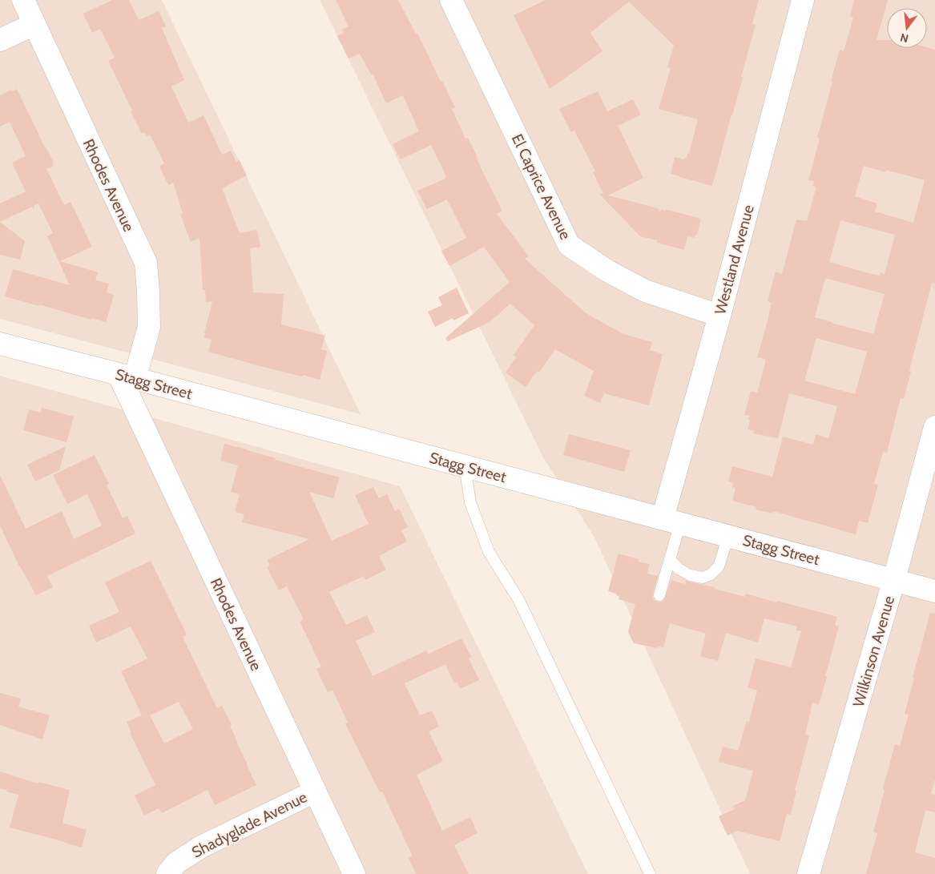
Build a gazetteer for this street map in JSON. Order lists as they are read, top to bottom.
{
  "streets": {
    "street": [
      "Rhodes Avenue",
      "El Caprice Avenue",
      "Westland Avenue",
      "Stagg Street",
      "Wilkinson Avenue",
      "Shadyglade Avenue"
    ]
  },
  "crossings": [
    ["Rhodes Avenue", "Stagg Street"],
    ["Rhodes Avenue", "Shadyglade Avenue"],
    ["El Caprice Avenue", "Westland Avenue"],
    ["Westland Avenue", "Stagg Street"],
    ["Stagg Street", "Wilkinson Avenue"]
  ],
  "north": "bottom"
}
